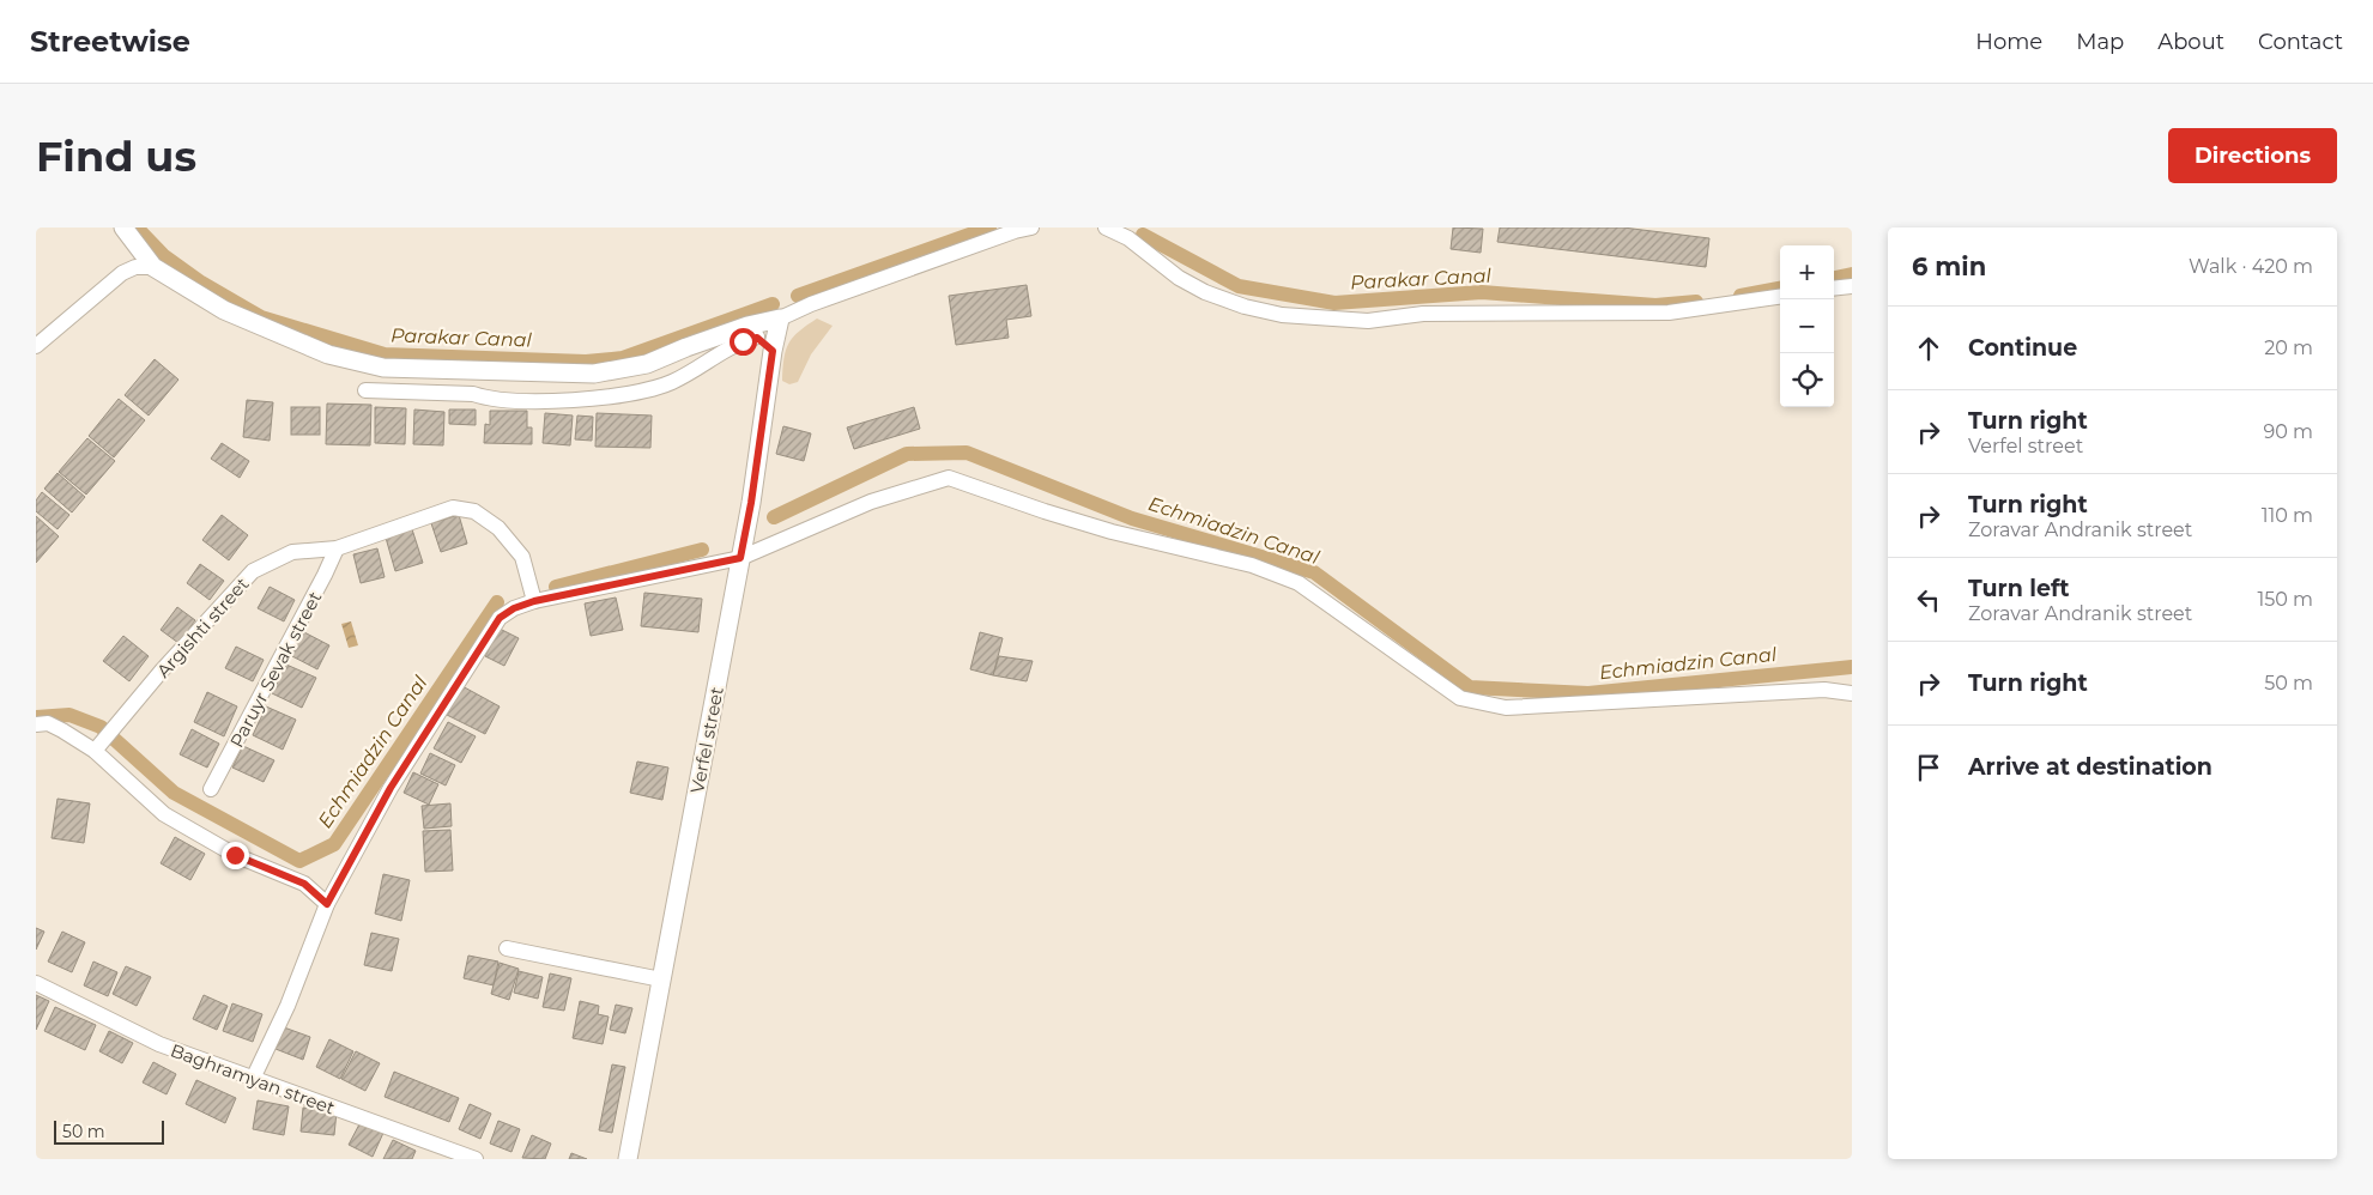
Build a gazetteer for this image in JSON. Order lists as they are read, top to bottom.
{
  "streets": {
    "street": [
      "Argishti street",
      "Paruyr Sevak street",
      "Verfel street",
      "Baghramyan street"
    ]
  },
  "crossings": [
    ["Argishti street", "Paruyr Sevak street"]
  ],
  "water": ["Parakar Canal", "Echmiadzin Canal"],
  "scale_bar": "50 m",
  "page": {
    "header": "Streetwise",
    "nav": [
      "Home",
      "Map",
      "About",
      "Contact"
    ],
    "buttons": "Directions",
    "title": "Find us",
    "heading": ["6 min", "Walk · 420 m"],
    "map_buttons": ["+", "−"],
    "list": [
      ["Continue", "20 m"],
      ["Turn right", "Verfel street", "90 m"],
      ["Turn right", "Zoravar Andranik street", "110 m"],
      ["Turn left", "Zoravar Andranik street", "150 m"],
      ["Turn right", "50 m"],
      "Arrive at destination"
    ],
    "scale": "50 m"
  }
}
